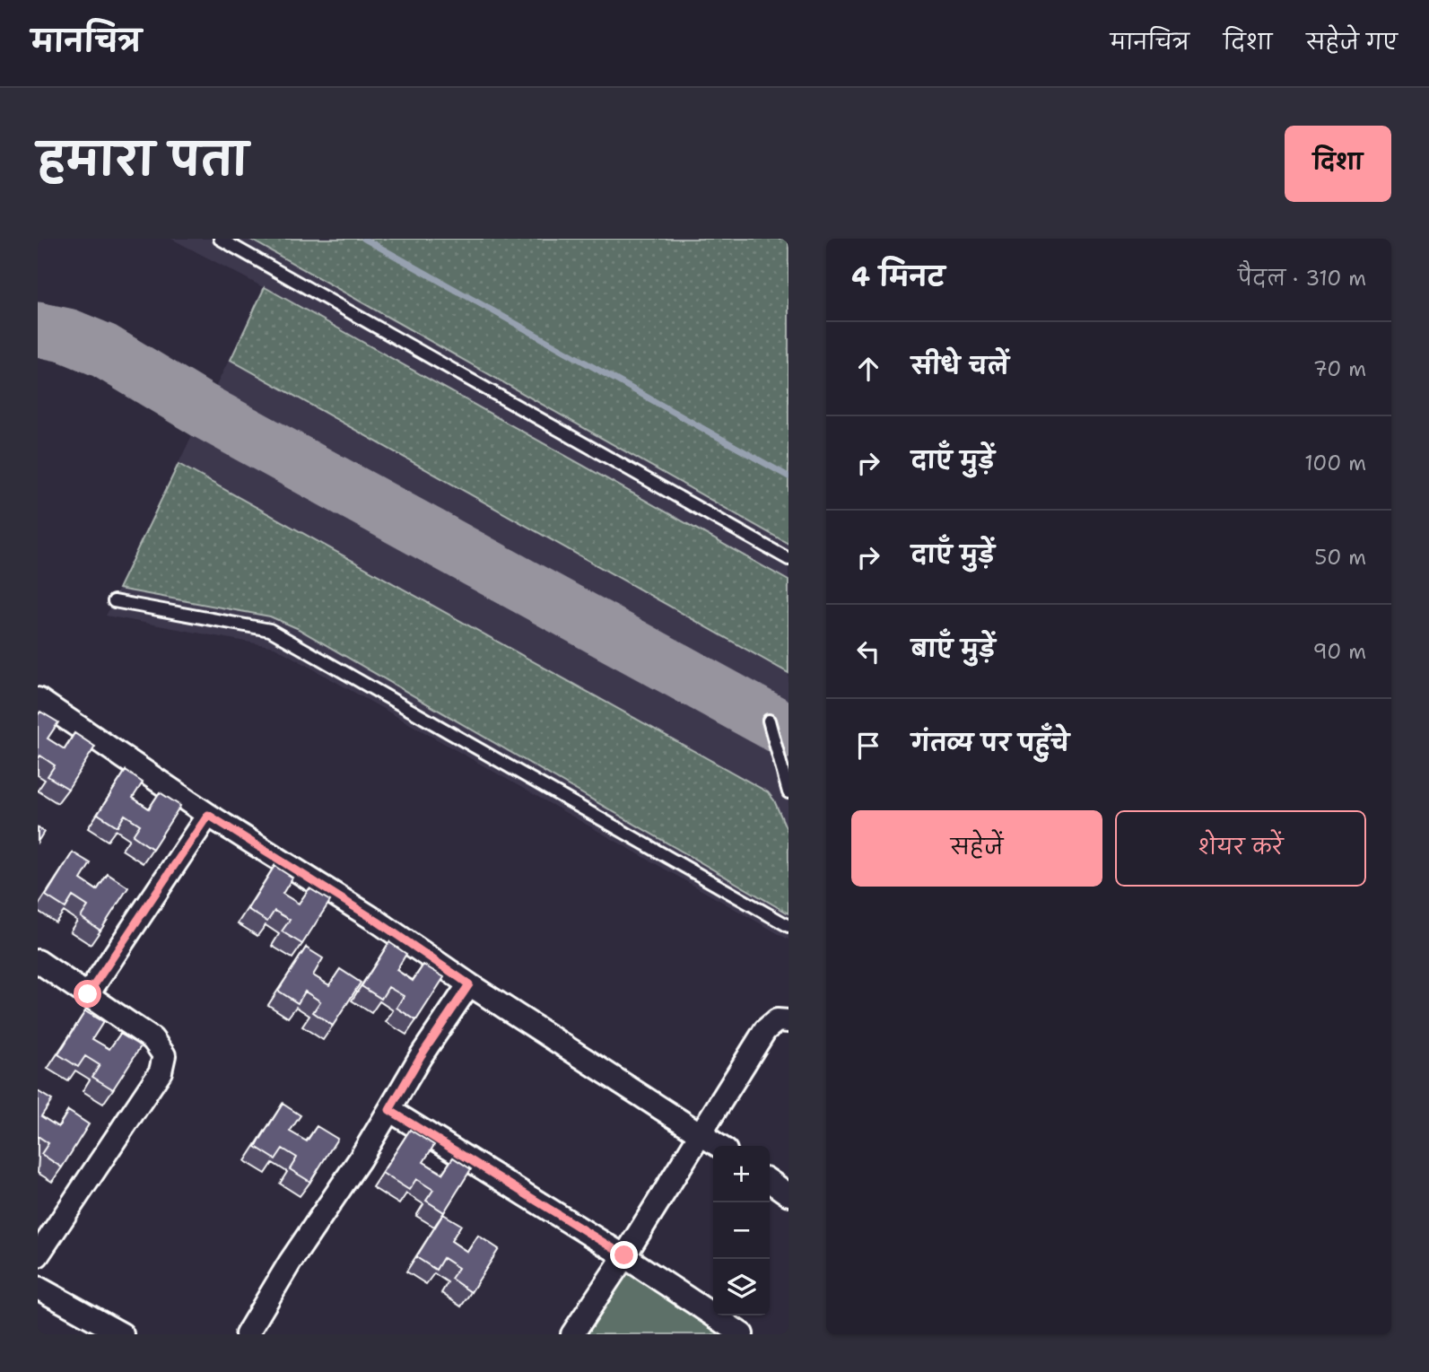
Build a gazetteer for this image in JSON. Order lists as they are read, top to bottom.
{
  "page": {
    "header": "मानचित्र",
    "nav": ["मानचित्र", "दिशा", "सहेजे गए"],
    "title": "हमारा पता",
    "buttons": [
      "दिशा",
      ["सहेजें", "शेयर करें"]
    ],
    "heading": ["4 मिनट", "पैदल · 310 m"],
    "list": [
      ["सीधे चलें", "70 m"],
      ["दाएँ मुड़ें", "100 m"],
      ["दाएँ मुड़ें", "50 m"],
      ["बाएँ मुड़ें", "90 m"],
      "गंतव्य पर पहुँचे"
    ],
    "map_buttons": ["+", "−"]
  }
}
